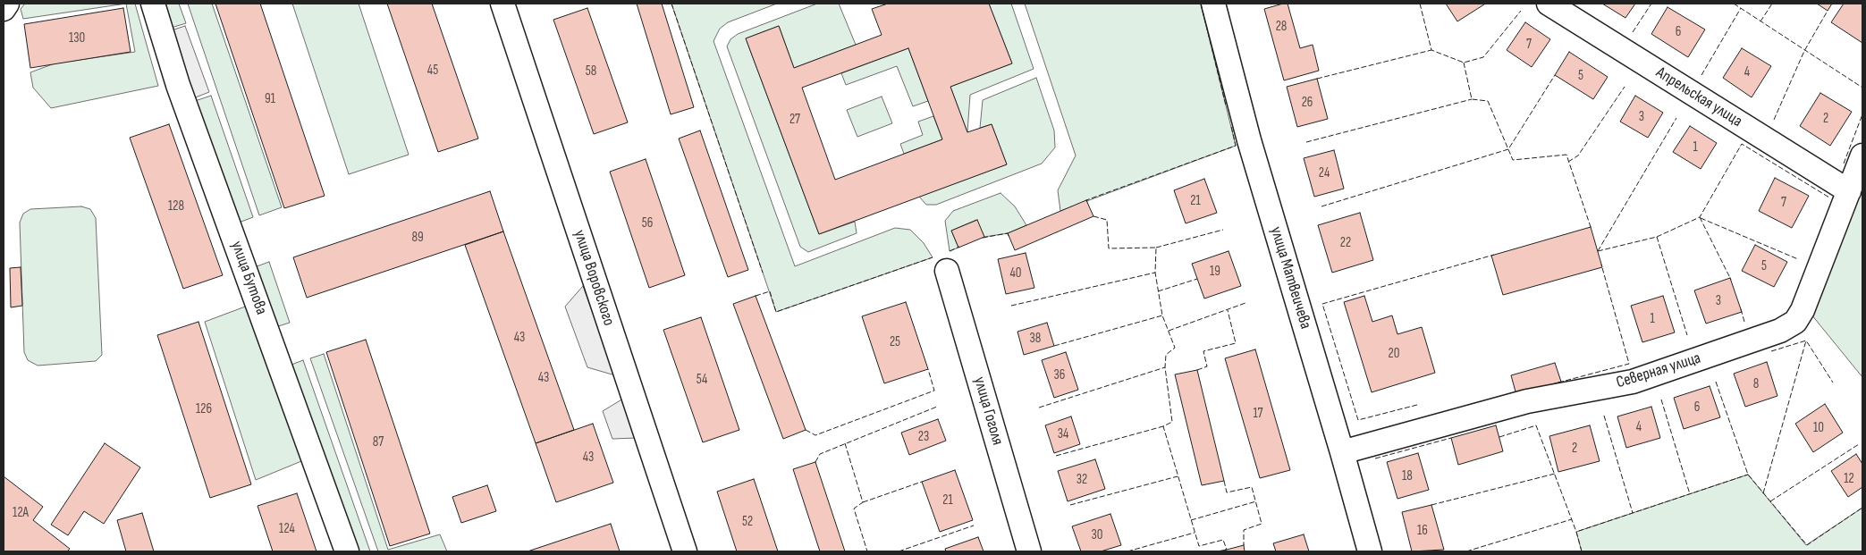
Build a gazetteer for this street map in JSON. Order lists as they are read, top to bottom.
{
  "streets": {
    "street": [
      "Апрельская улица",
      "улица Бутова",
      "улица Воровского",
      "улица Матвеичева",
      "Северная улица",
      "улица Гоголя"
    ]
  },
  "crossings": [
    ["Апрельская улица", "Северная улица"],
    ["улица Матвеичева", "Северная улица"]
  ],
  "house_numbers": [
    "28",
    "6",
    "130",
    "7",
    "45",
    "58",
    "4",
    "5",
    "91",
    "26",
    "3",
    "2",
    "27",
    "1",
    "24",
    "21",
    "7",
    "128",
    "56",
    "89",
    "22",
    "5",
    "19",
    "40",
    "3",
    "1",
    "43",
    "38",
    "25",
    "20",
    "36",
    "43",
    "54",
    "8",
    "6",
    "126",
    "17",
    "4",
    "10",
    "34",
    "23",
    "87",
    "2",
    "43",
    "18",
    "12",
    "32",
    "21",
    "12А",
    "52",
    "124",
    "16",
    "30"
  ]
}
